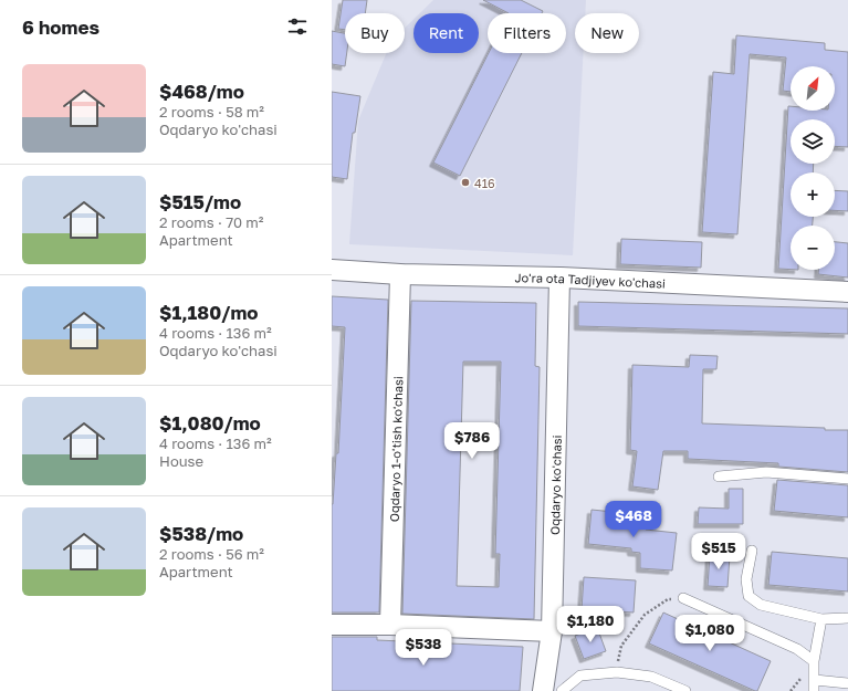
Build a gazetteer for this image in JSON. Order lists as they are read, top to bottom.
{
  "streets": {
    "street": ["Jo'ra ota Tadjiyev ko'chasi", "Oqdaryo 1-o'tish ko'chasi", "Oqdaryo ko'chasi"]
  },
  "crossings": [
    ["Jo'ra ota Tadjiyev ko'chasi", "Oqdaryo 1-o'tish ko'chasi"],
    ["Jo'ra ota Tadjiyev ko'chasi", "Oqdaryo ko'chasi"]
  ],
  "places": ["416"],
  "north": "top right",
  "page": {
    "heading": "6 homes",
    "chip": [
      "Buy",
      "Rent",
      "Filters",
      "New"
    ],
    "list": [
      {
        "name": "$468/mo",
        "note": "2 rooms · 58 m² · Oqdaryo ko'chasi"
      },
      {
        "name": "$515/mo",
        "note": "2 rooms · 70 m² · Apartment"
      },
      {
        "name": "$1,180/mo",
        "note": "4 rooms · 136 m² · Oqdaryo ko'chasi"
      },
      {
        "name": "$1,080/mo",
        "note": "4 rooms · 136 m² · House"
      },
      {
        "name": "$538/mo",
        "note": "2 rooms · 56 m² · Apartment"
      }
    ],
    "map_buttons": ["+", "−"],
    "price": [
      "$786",
      "$468",
      "$515",
      "$1,180",
      "$1,080",
      "$538"
    ]
  }
}
